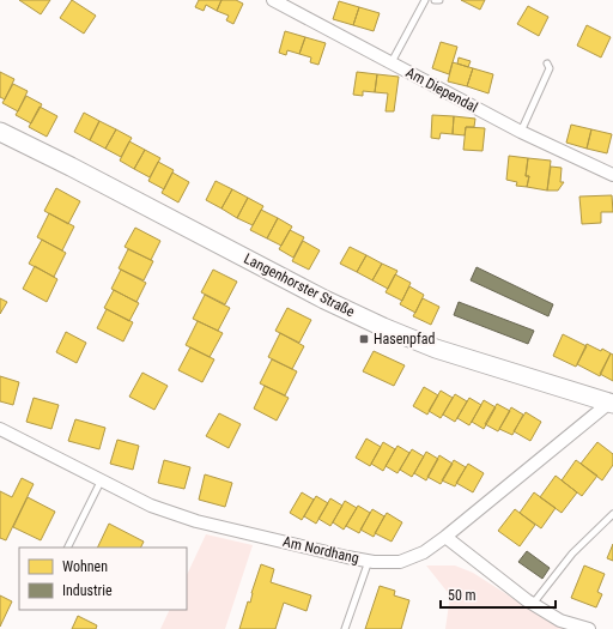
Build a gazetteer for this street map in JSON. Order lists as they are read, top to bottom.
{
  "streets": {
    "street": ["Am Diependal", "Langenhorster Straße", "Am Nordhang"]
  },
  "crossings": [
    ["Langenhorster Straße", "Am Nordhang"]
  ],
  "places": {
    "transit": ["Hasenpfad"]
  },
  "legend": ["Wohnen", "Industrie"],
  "scale_bar": "50 m"
}
